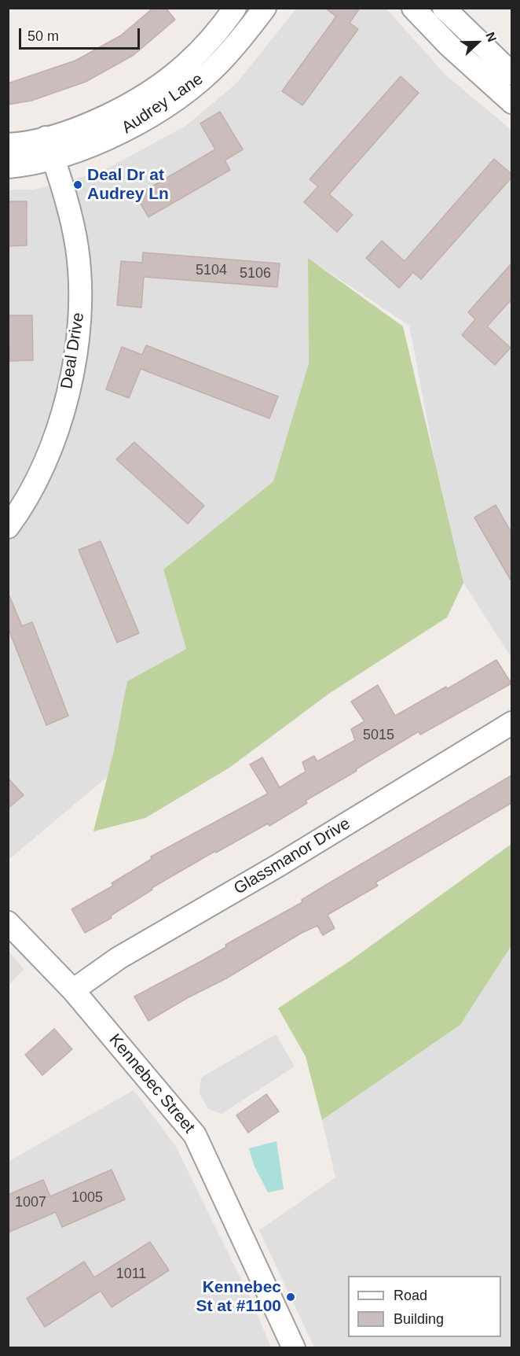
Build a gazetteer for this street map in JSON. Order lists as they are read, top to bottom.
{
  "streets": {
    "street": [
      "Audrey Lane",
      "Deal Drive",
      "Glassmanor Drive",
      "Kennebec Street"
    ]
  },
  "crossings": [
    ["Audrey Lane", "Deal Drive"],
    ["Glassmanor Drive", "Kennebec Street"]
  ],
  "places": ["Deal Dr at Audrey Ln", "Kennebec St at #1100"],
  "house_numbers": [
    "5104",
    "5106",
    "5015",
    "1005",
    "1007",
    "1011"
  ],
  "legend": ["Road", "Building"],
  "scale_bar": "50 m",
  "north": "right"
}
